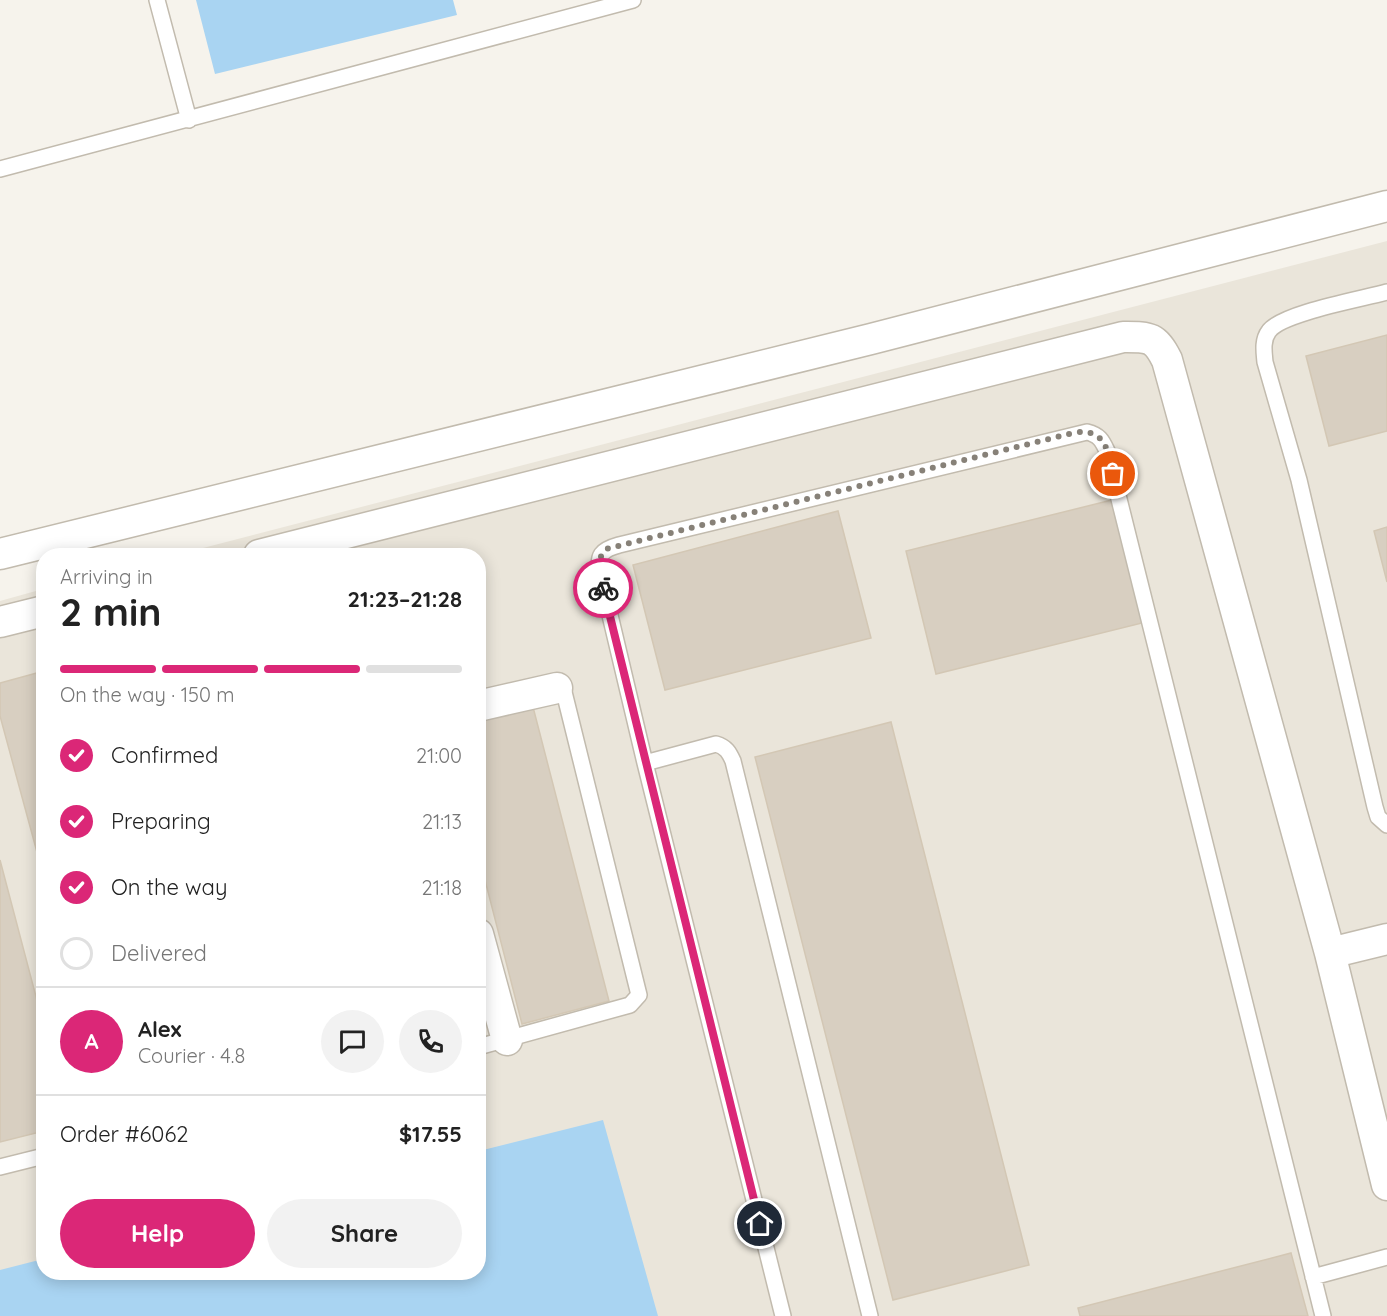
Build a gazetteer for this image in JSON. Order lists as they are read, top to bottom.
{
  "page": {
    "heading": ["2 min", "Arriving in", "21:23–21:28"],
    "panel": [
      "Alex",
      "Courier · 4.8",
      "Order #6062",
      "$17.55"
    ],
    "bar": "On the way · 150 m",
    "list": [
      ["Confirmed", "21:00"],
      ["Preparing", "21:13"],
      ["On the way", "21:18"],
      "Delivered"
    ],
    "round": "A",
    "buttons": ["Help", "Share"]
  }
}
